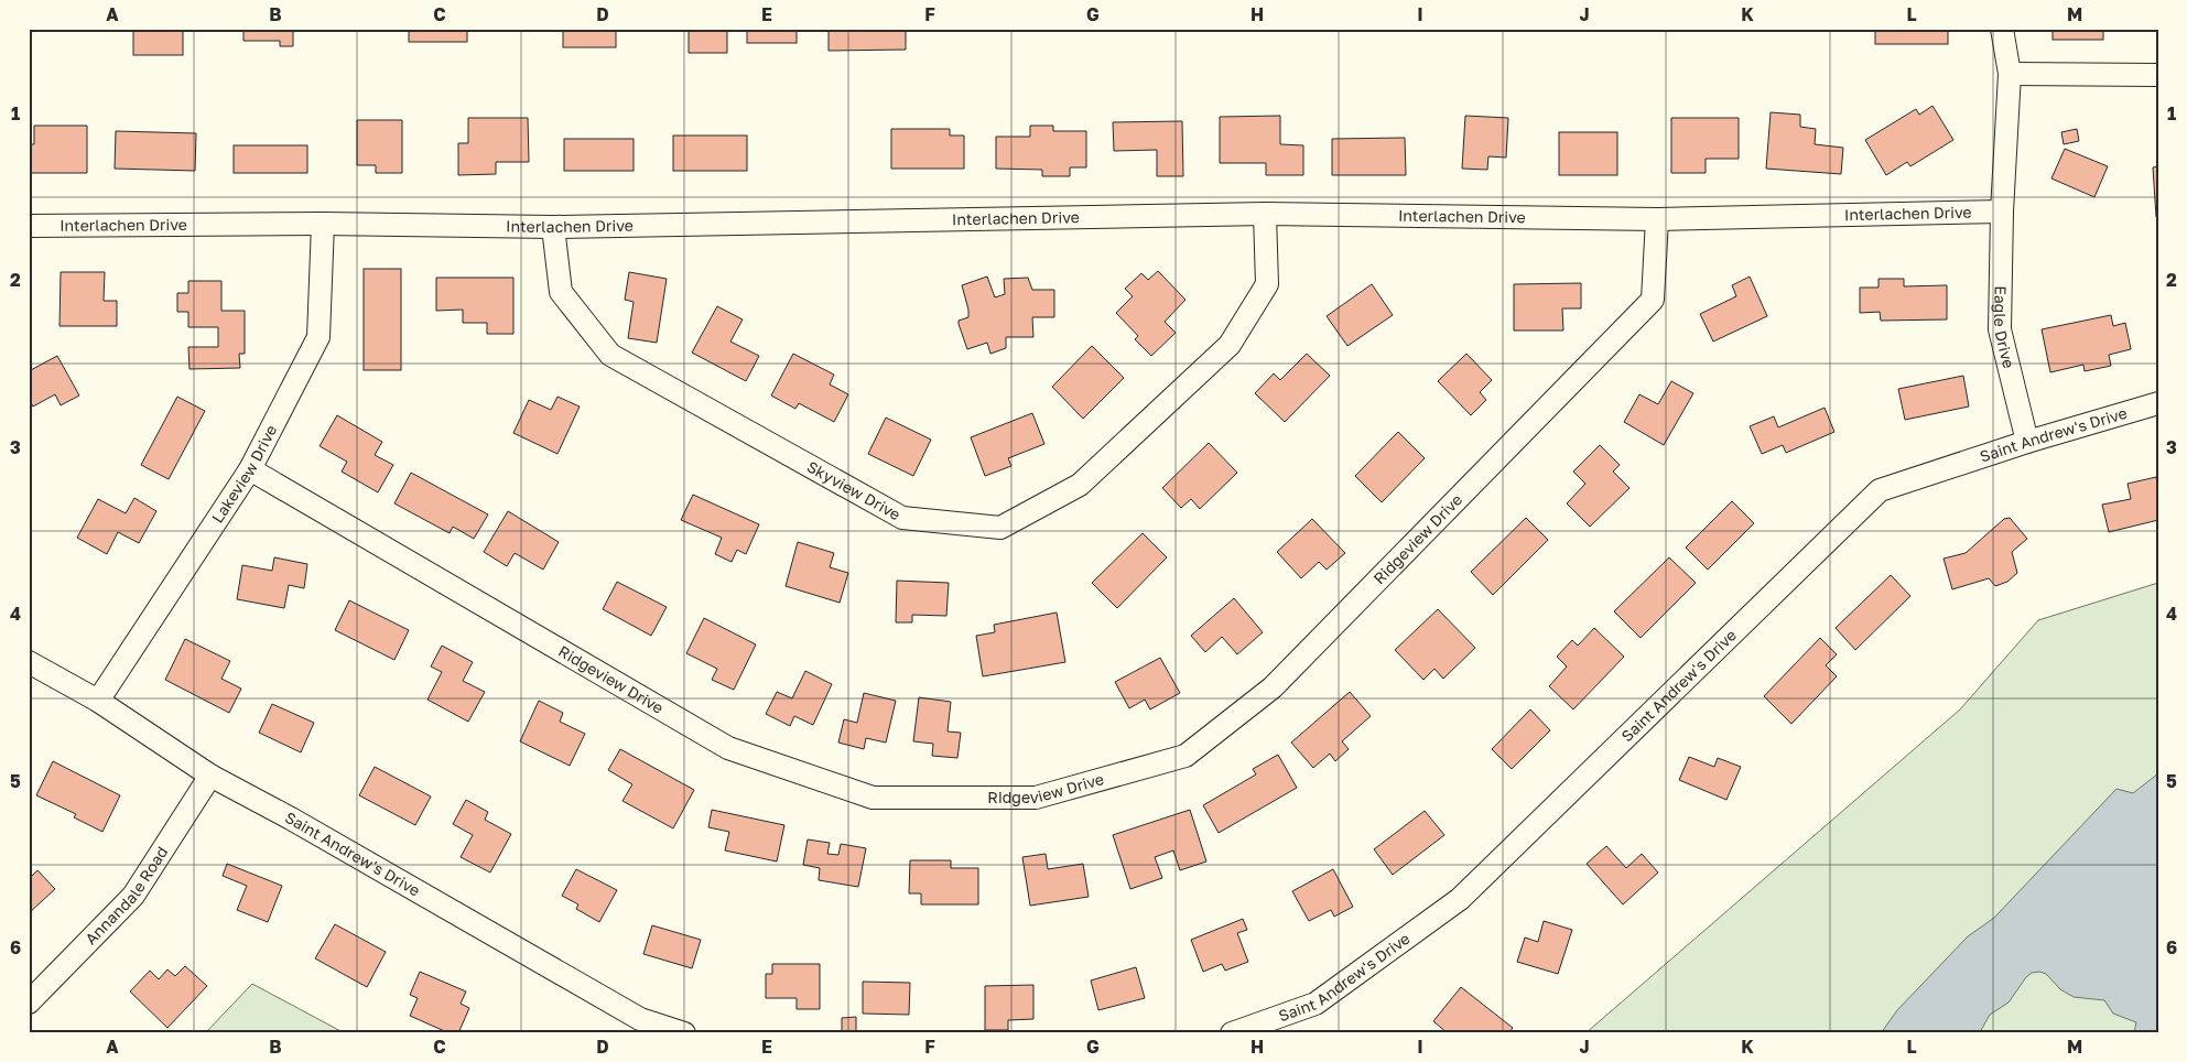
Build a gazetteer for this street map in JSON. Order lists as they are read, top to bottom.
{
  "streets": {
    "street": [
      "Interlachen Drive",
      "Eagle Drive",
      "Saint Andrew's Drive",
      "Lakeview Drive",
      "Skyview Drive",
      "Ridgeview Drive",
      "Annandale Road"
    ]
  },
  "crossings": [
    ["Interlachen Drive", "Eagle Drive"],
    ["Interlachen Drive", "Lakeview Drive"],
    ["Interlachen Drive", "Skyview Drive"],
    ["Interlachen Drive", "Ridgeview Drive"],
    ["Eagle Drive", "Saint Andrew's Drive"],
    ["Saint Andrew's Drive", "Lakeview Drive"],
    ["Saint Andrew's Drive", "Annandale Road"],
    ["Lakeview Drive", "Ridgeview Drive"]
  ],
  "grid": {
    "columns": [
      "A",
      "B",
      "C",
      "D",
      "E",
      "F",
      "G",
      "H",
      "I",
      "J",
      "K",
      "L",
      "M"
    ],
    "rows": [
      "1",
      "2",
      "3",
      "4",
      "5",
      "6"
    ]
  }
}
